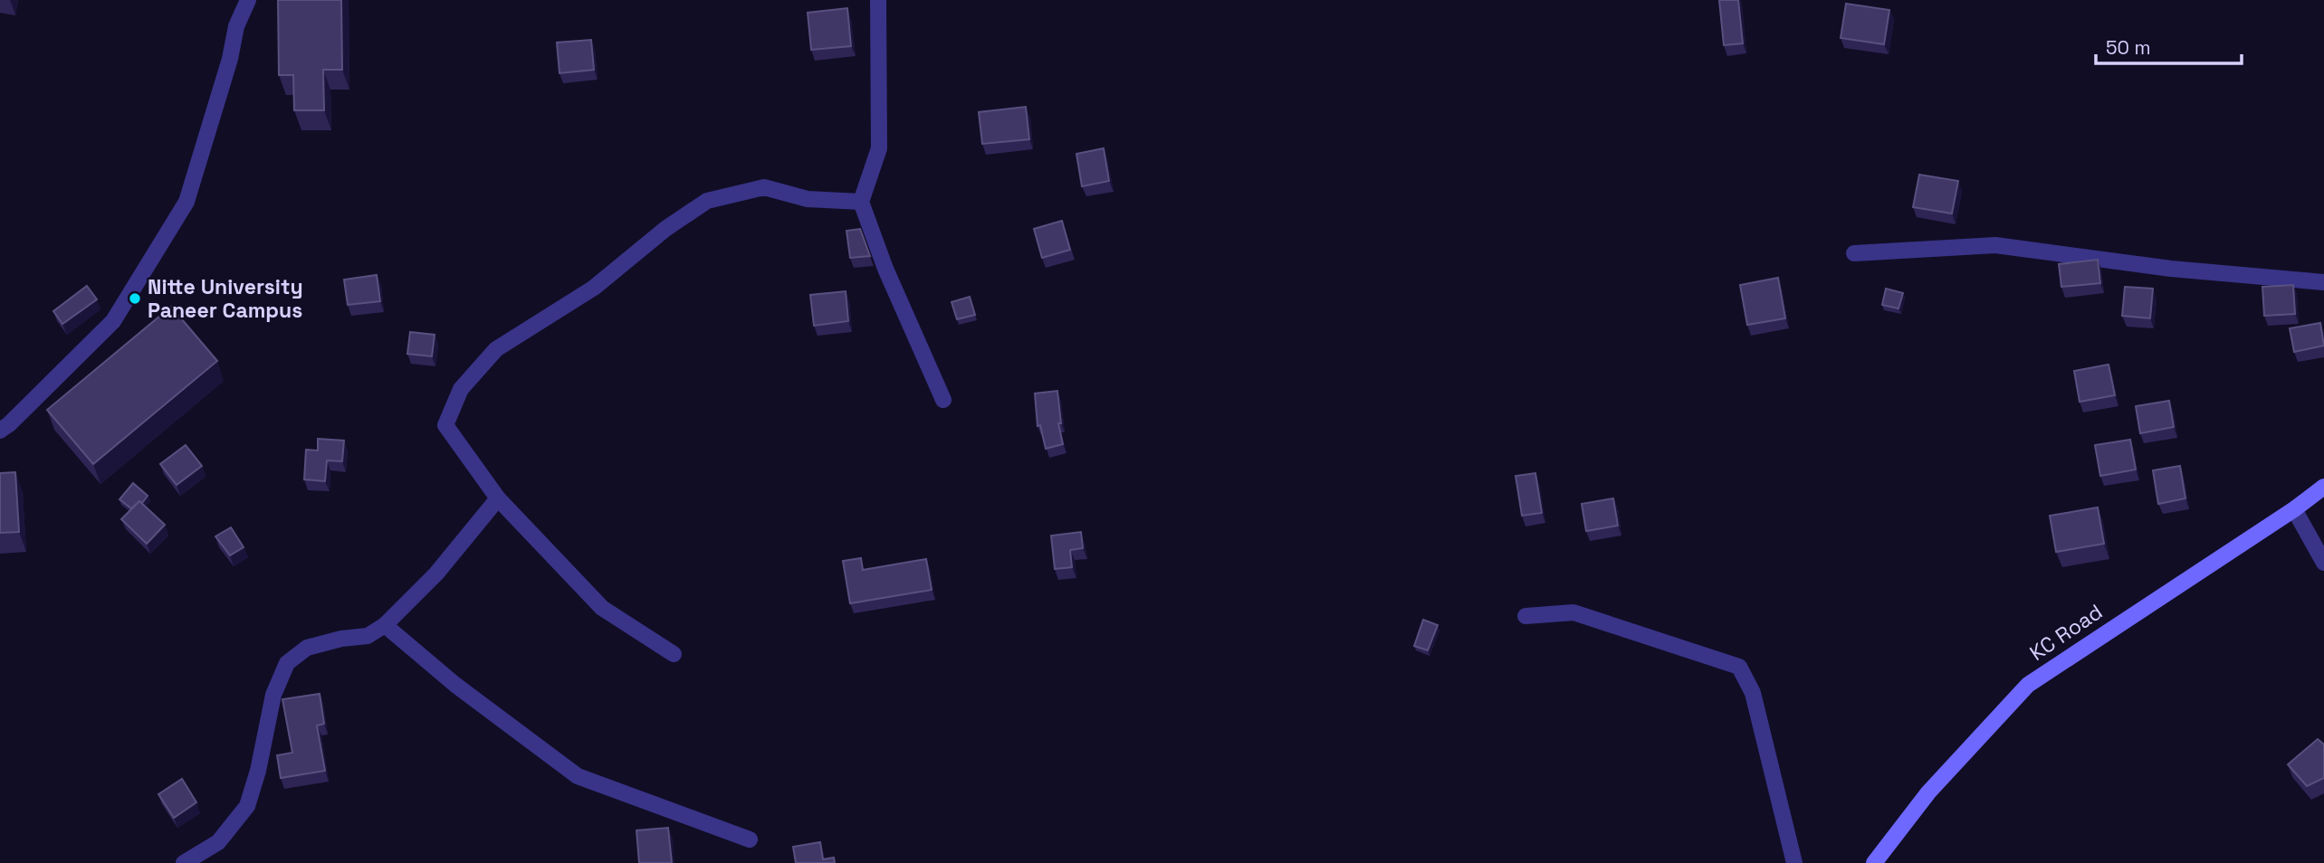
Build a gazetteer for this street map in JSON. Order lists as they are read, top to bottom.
{
  "streets": {
    "main road": ["KC Road"]
  },
  "places": ["Nitte University Paneer Campus"],
  "scale_bar": "50 m"
}
